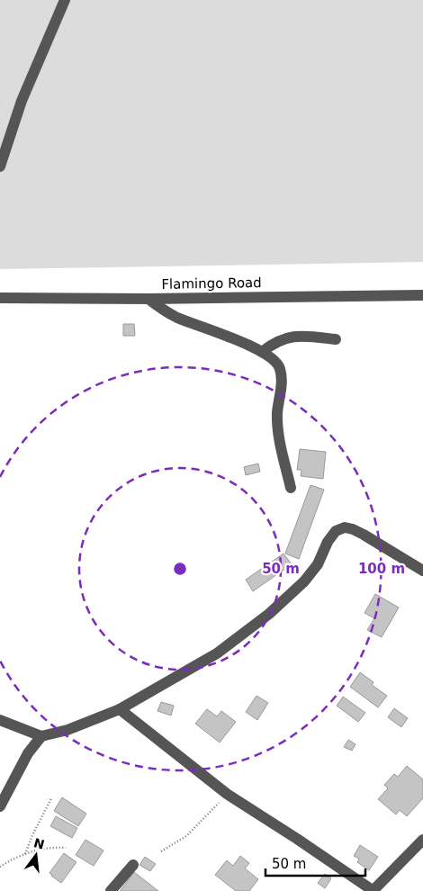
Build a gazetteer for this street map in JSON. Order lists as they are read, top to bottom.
{
  "streets": {
    "street": ["Flamingo Road"]
  },
  "scale_bar": "50 m",
  "north": "top",
  "rings": ["50 m", "100 m"]
}
